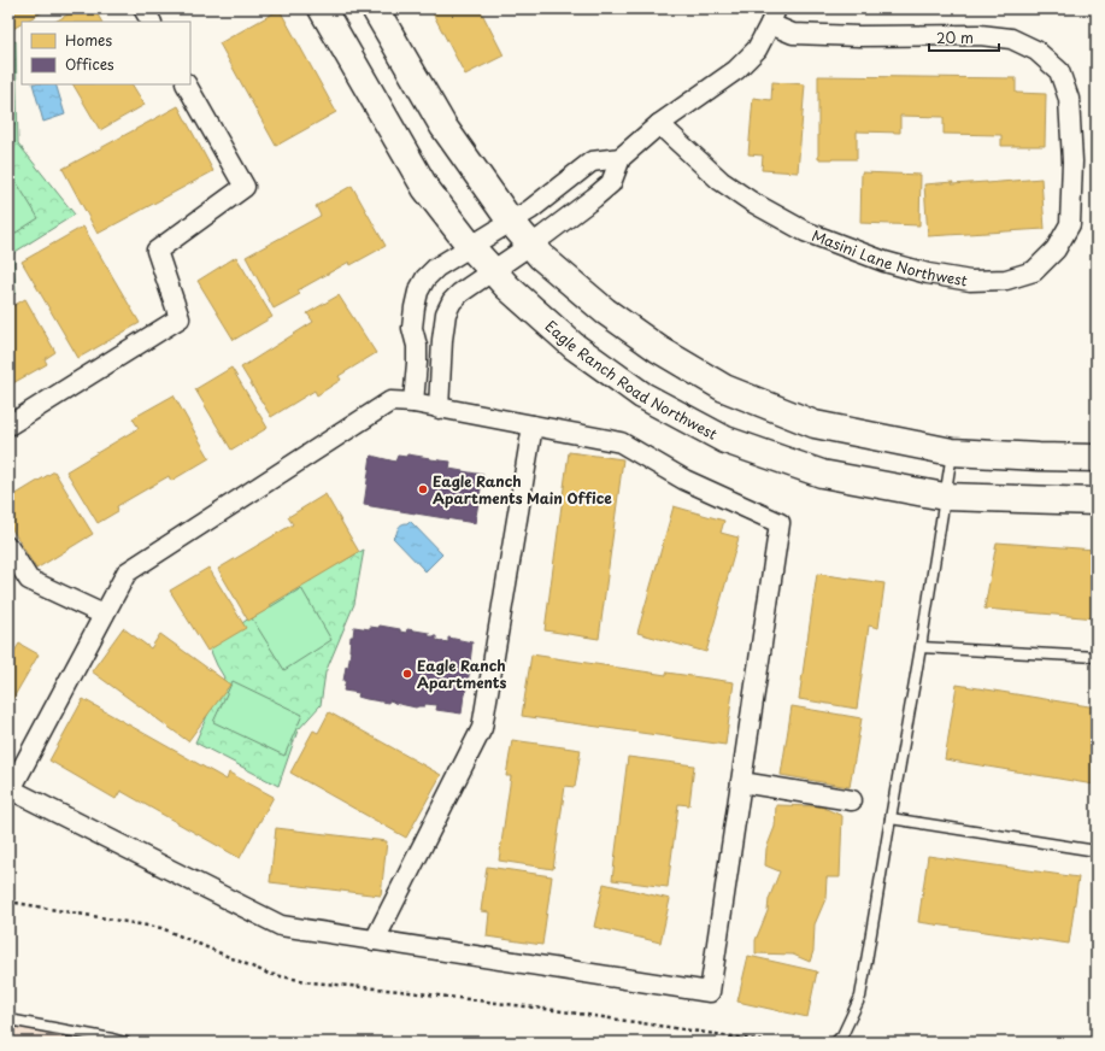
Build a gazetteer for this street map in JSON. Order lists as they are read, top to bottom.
{
  "streets": {
    "main road": ["Eagle Ranch Road Northwest"],
    "street": ["Masini Lane Northwest"]
  },
  "places": ["Eagle Ranch Apartments Main Office", "Eagle Ranch Apartments"],
  "legend": ["Homes", "Offices"],
  "scale_bar": "20 m"
}
